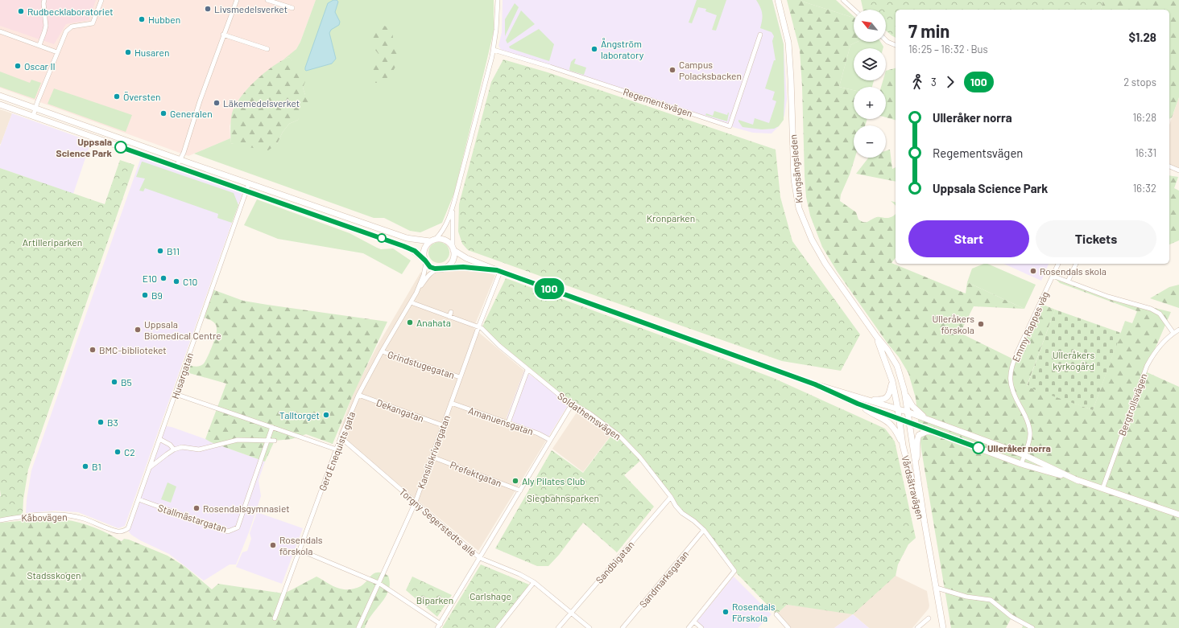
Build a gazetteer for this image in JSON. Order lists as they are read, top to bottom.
{
  "streets": {
    "main road": ["Kungsängsleden", "Vårdsätravägen"],
    "street": [
      "Regementsvägen",
      "Emmy Rappes väg",
      "Grindstugegatan",
      "Husargatan",
      "Bergtrollsvägen",
      "Dekangatan",
      "Soldathemsvägen",
      "Amanuensgatan",
      "Gerd Enequists gata",
      "Kansliskrivargatan",
      "Prefektgatan",
      "Kåbovägen",
      "Stallmästargatan",
      "Torgny Segerstedts allé",
      "Sandbigatan",
      "Sandmarksgatan"
    ]
  },
  "crossings": [
    ["Kungsängsleden", "Vårdsätravägen"],
    ["Grindstugegatan", "Gerd Enequists gata"],
    ["Grindstugegatan", "Kansliskrivargatan"],
    ["Husargatan", "Kåbovägen"],
    ["Husargatan", "Stallmästargatan"],
    ["Dekangatan", "Gerd Enequists gata"],
    ["Dekangatan", "Kansliskrivargatan"],
    ["Soldathemsvägen", "Gerd Enequists gata"],
    ["Soldathemsvägen", "Kansliskrivargatan"],
    ["Soldathemsvägen", "Sandbigatan"],
    ["Soldathemsvägen", "Sandmarksgatan"],
    ["Amanuensgatan", "Kansliskrivargatan"],
    ["Gerd Enequists gata", "Torgny Segerstedts allé"],
    ["Kansliskrivargatan", "Prefektgatan"],
    ["Kansliskrivargatan", "Torgny Segerstedts allé"],
    ["Torgny Segerstedts allé", "Sandbigatan"]
  ],
  "parks": [
    "Kronparken",
    "Artilleriparken",
    "Ulleråkers kyrkogård",
    "Siegbahnsparken",
    "Stadsskogen",
    "Carlshage",
    "Biparken"
  ],
  "places": [
    "Livsmedelsverket",
    "Rudbecklaboratoriet",
    "Hubben",
    "Ångström laboratory",
    "Husaren",
    "Oscar II",
    "Campus Polacksbacken",
    "Översten",
    "Läkemedelsverket",
    "Generalen",
    "Uppsala Science Park",
    "B11",
    "Rosendals skola",
    "E10",
    "C10",
    "B9",
    "Anahata",
    "Ulleråkers förskola",
    "Uppsala Biomedical Centre",
    "BMC-biblioteket",
    "B5",
    "Talltorget",
    "B3",
    "Ulleråker norra",
    "C2",
    "B1",
    "Aly Pilates Club",
    "Rosendalsgymnasiet",
    "Rosendals förskola",
    "Rosendals Förskola"
  ],
  "lines": ["bus line 100"],
  "north": "top left",
  "page": {
    "on_map": "100",
    "map_buttons": ["+", "−"],
    "heading": ["7 min", "16:25 – 16:32 · Bus", "$1.28"],
    "legs": ["3", "100", "2 stops"],
    "list": [
      {
        "name": "Ulleråker norra",
        "value": "16:28"
      },
      {
        "name": "Regementsvägen",
        "value": "16:31"
      },
      {
        "name": "Uppsala Science Park",
        "value": "16:32"
      }
    ],
    "buttons": ["Start", "Tickets"]
  }
}
